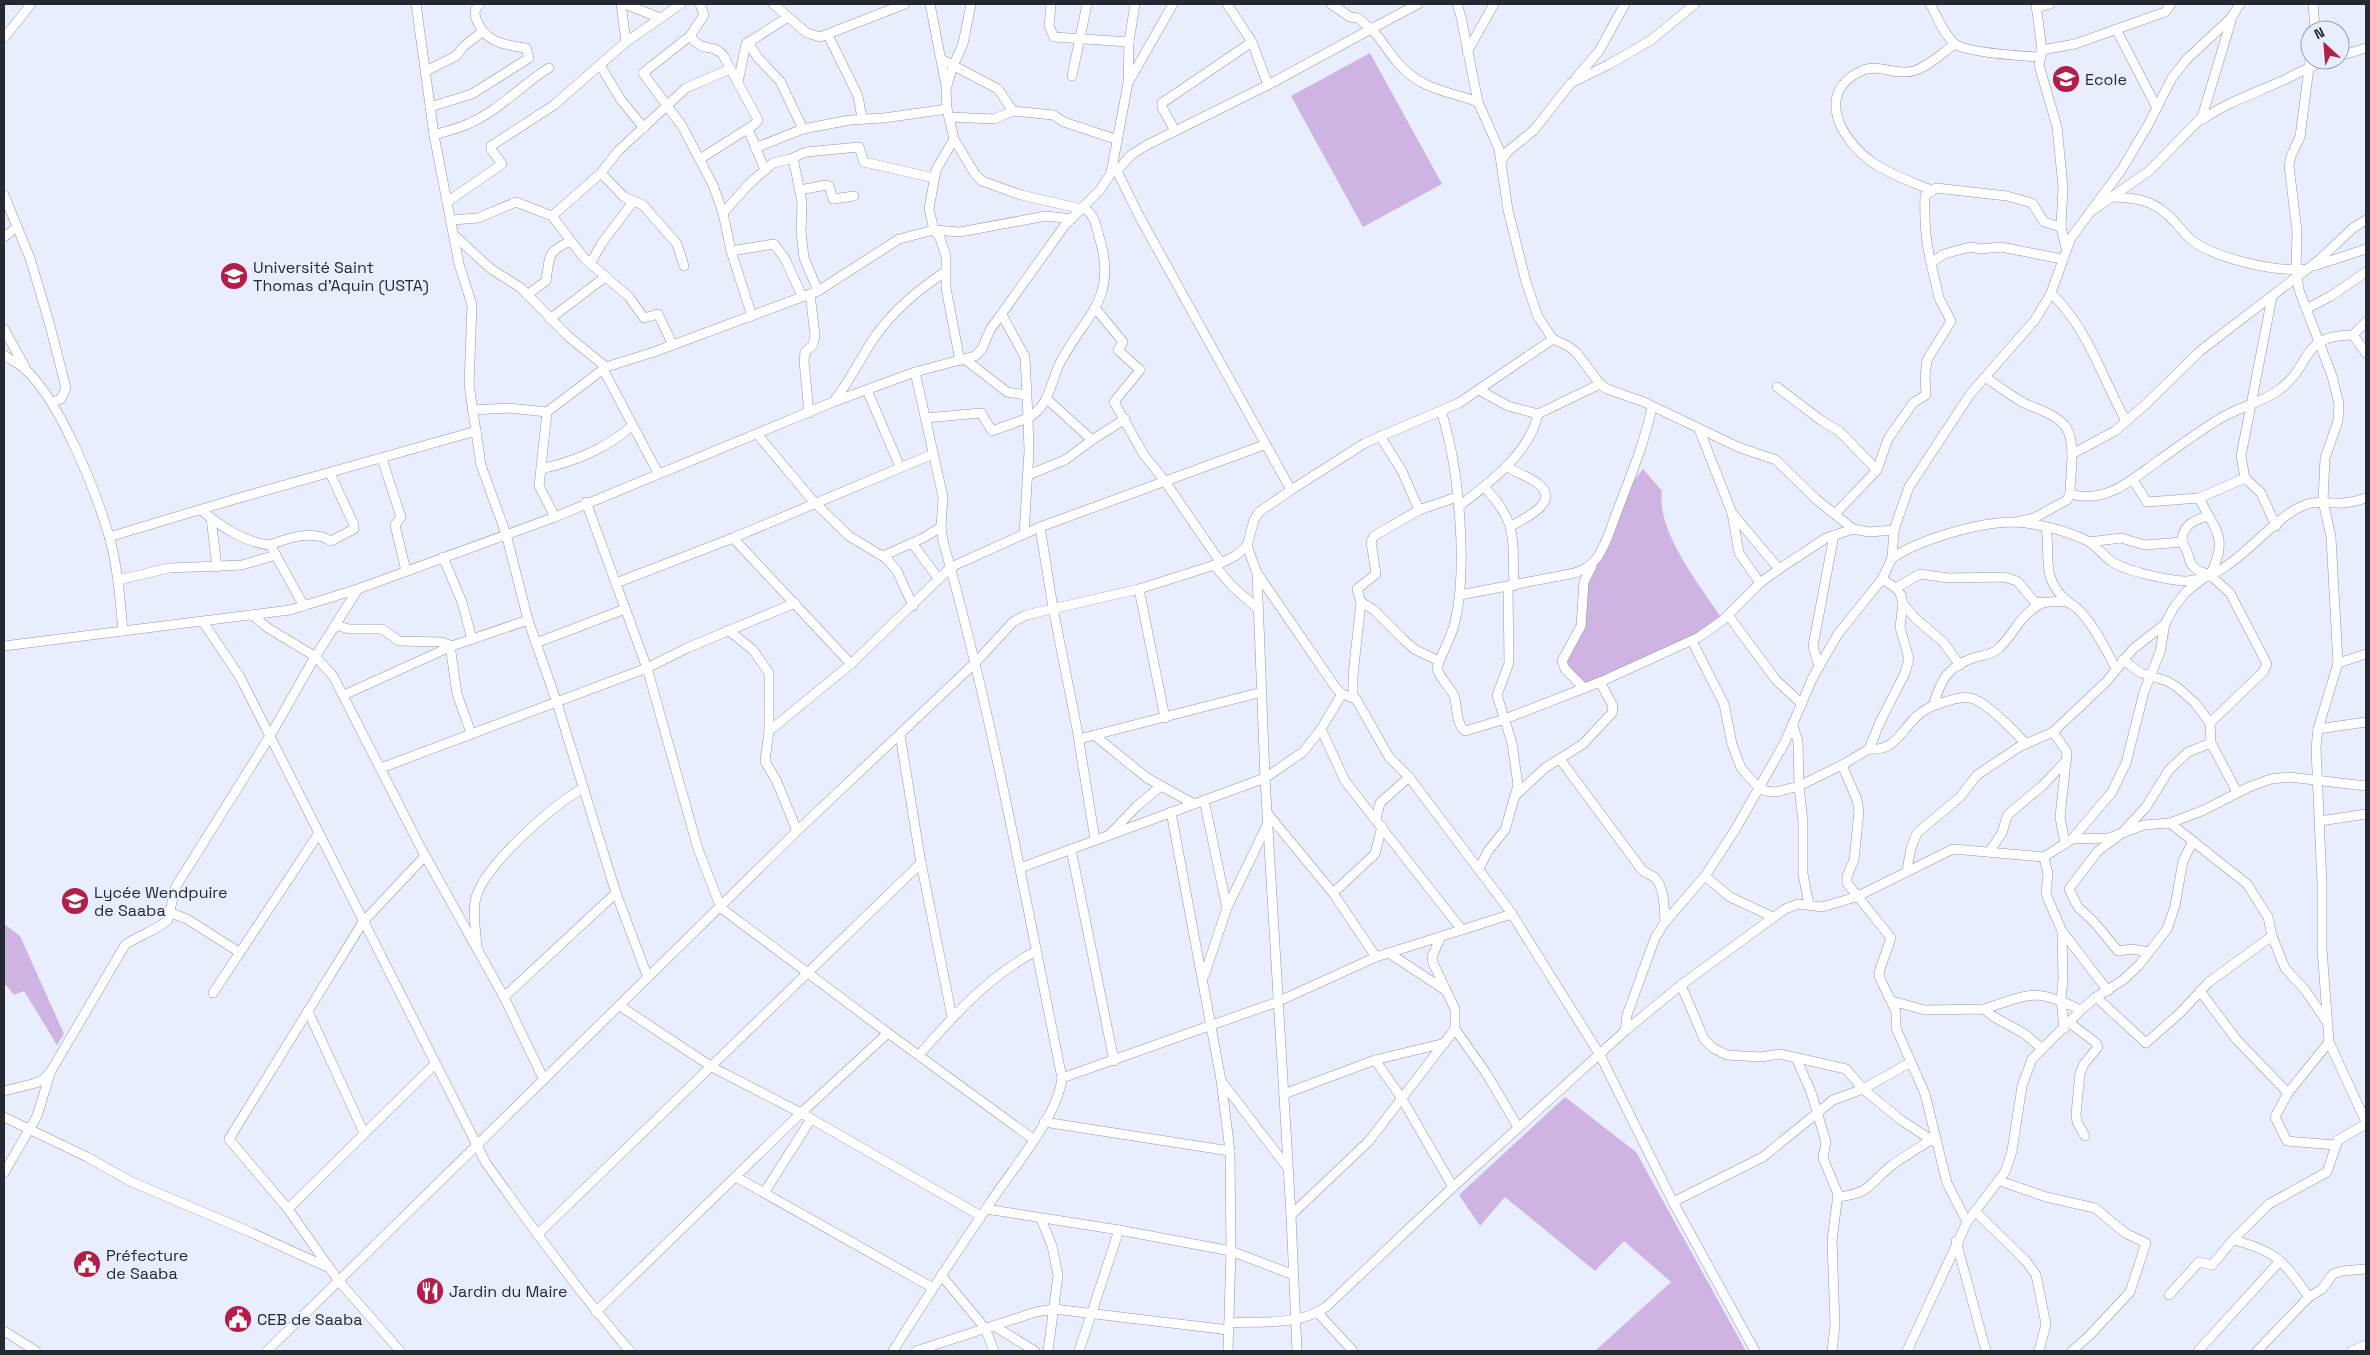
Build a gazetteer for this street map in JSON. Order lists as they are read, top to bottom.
{
  "places": {
    "school or university": ["Ecole", "Université Saint Thomas d’Aquin (USTA)", "Lycée Wendpuire de Saaba"],
    "public building": ["Préfecture de Saaba", "CEB de Saaba"],
    "restaurant": ["Jardin du Maire"]
  },
  "north": "top left"
}
